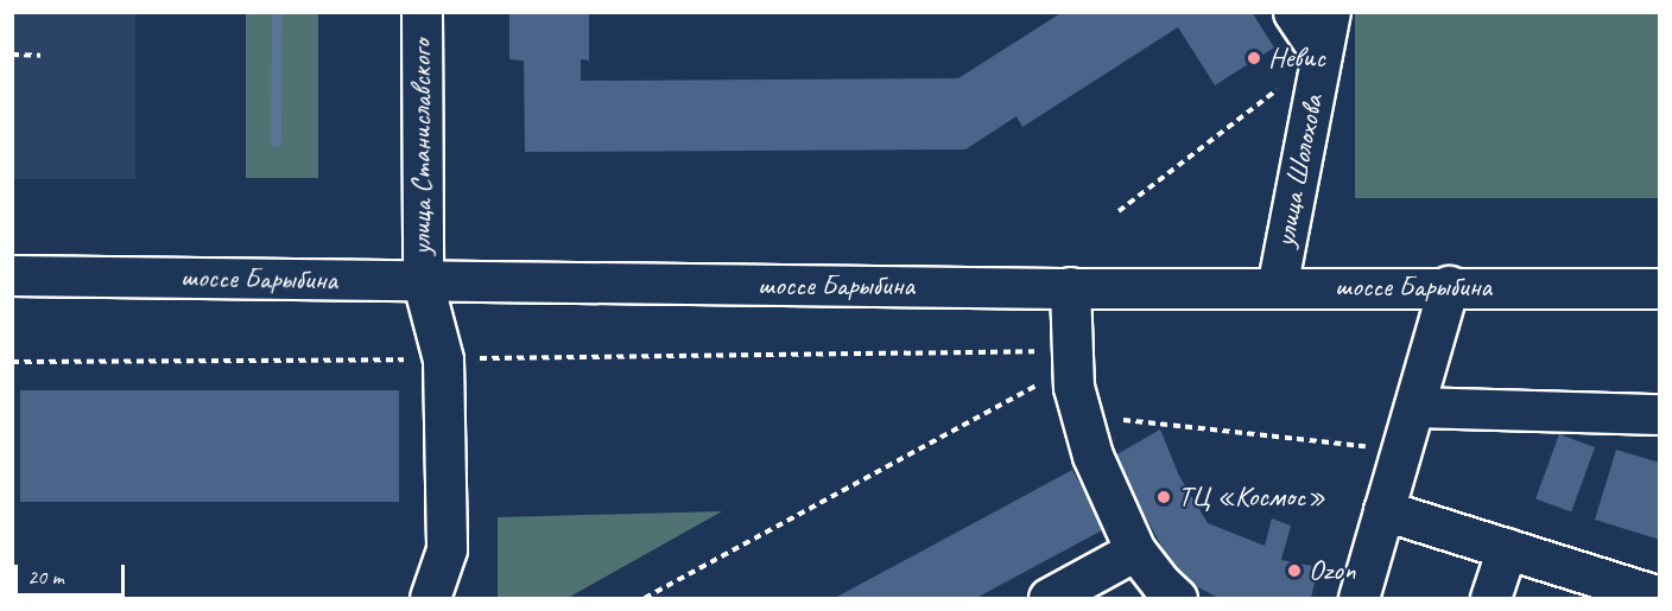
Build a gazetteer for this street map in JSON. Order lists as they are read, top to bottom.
{
  "streets": {
    "main road": ["улица Станиславского", "улица Шолохова", "шоссе Барыбина"]
  },
  "crossings": [
    ["улица Станиславского", "шоссе Барыбина"],
    ["улица Шолохова", "шоссе Барыбина"]
  ],
  "places": ["Невис", "ТЦ «Космос»", "Ozon"],
  "scale_bar": "20 m"
}
